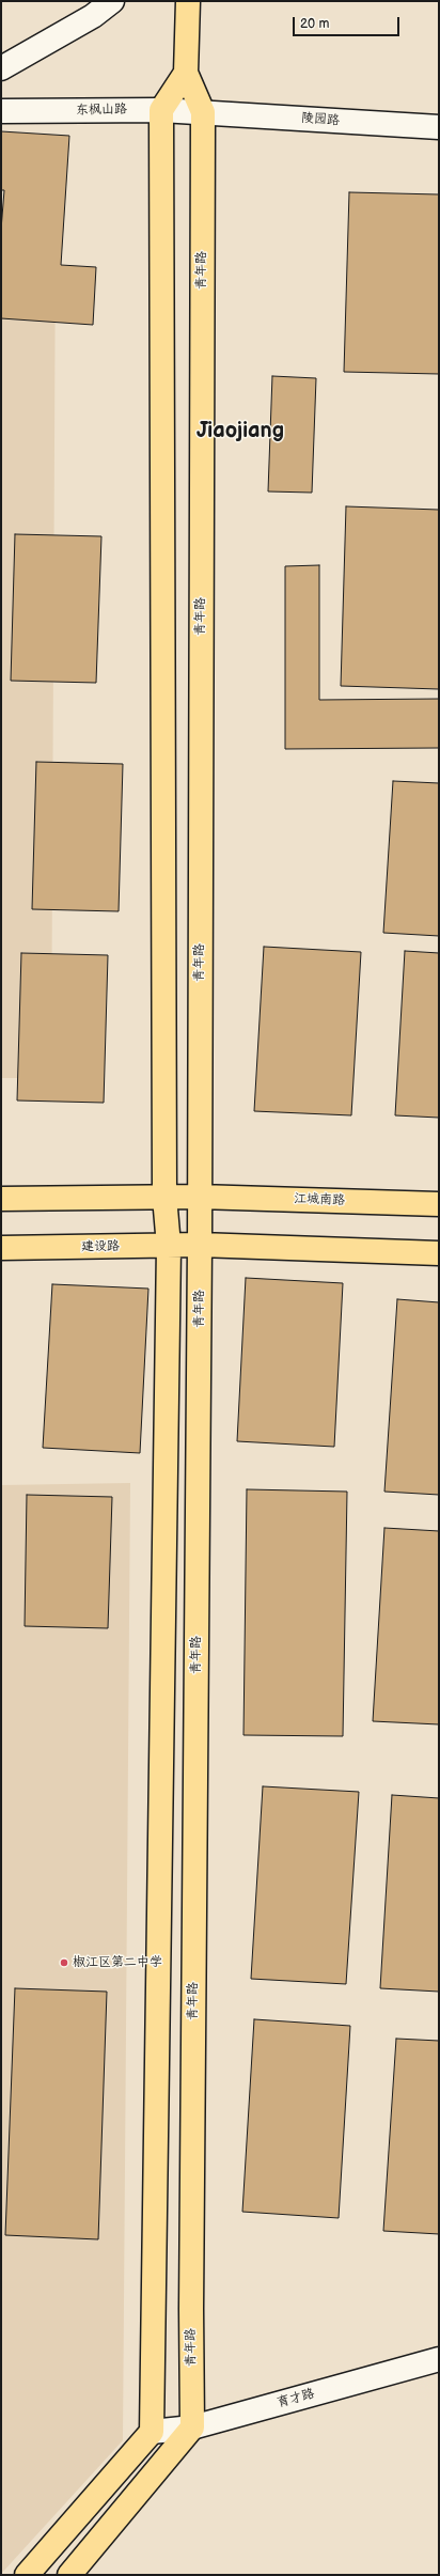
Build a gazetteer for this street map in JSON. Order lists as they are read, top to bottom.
{
  "streets": {
    "main road": ["青年路", "江城南路", "建设路"],
    "street": ["东枫山路", "陵园路", "育才路"]
  },
  "crossings": [
    ["东枫山路", "陵园路"],
    ["东枫山路", "青年路"],
    ["陵园路", "青年路"],
    ["青年路", "江城南路"],
    ["青年路", "建设路"],
    ["青年路", "育才路"]
  ],
  "districts": ["Jiaojiang"],
  "places": ["椒江区第二中学"],
  "scale_bar": "20 m"
}
